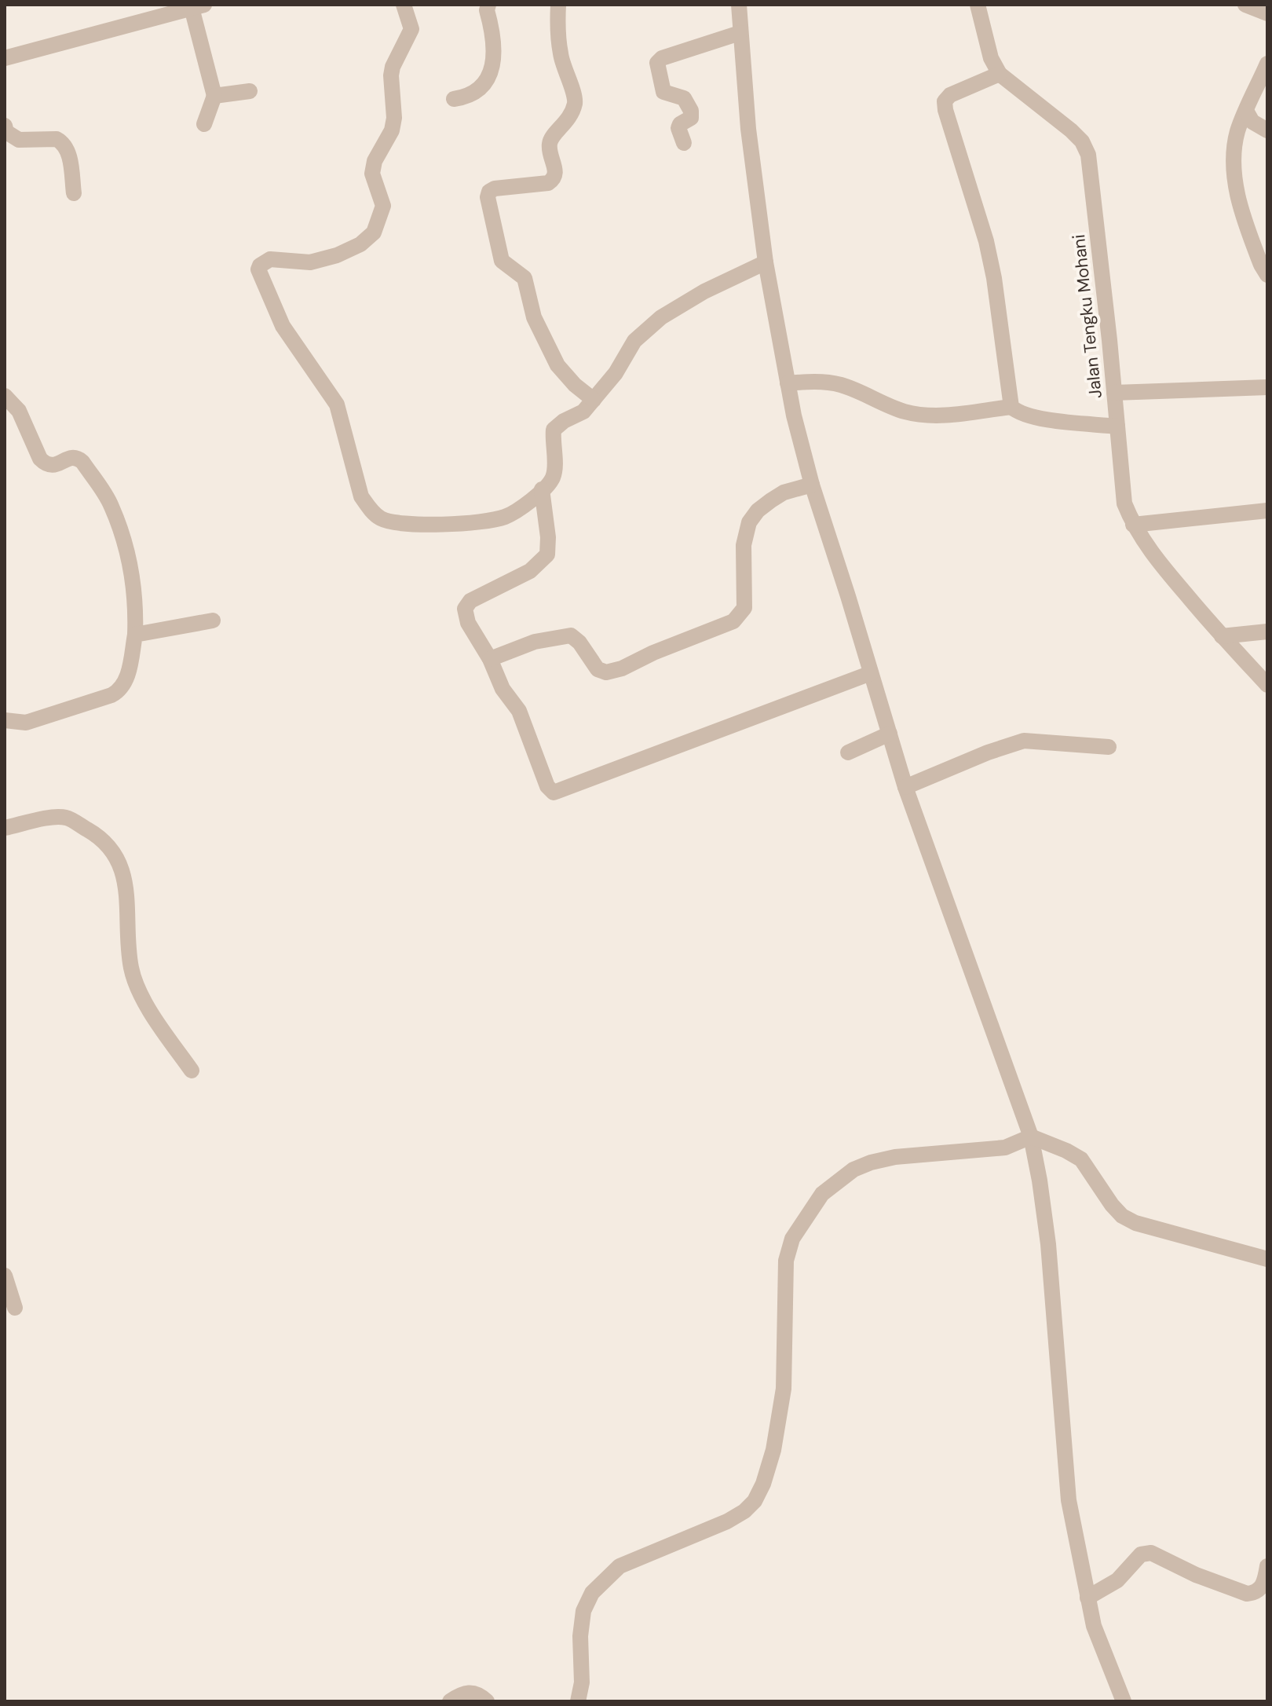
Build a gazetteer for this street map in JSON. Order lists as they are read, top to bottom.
{
  "streets": {
    "street": ["Jalan Tengku Mohani"]
  }
}
